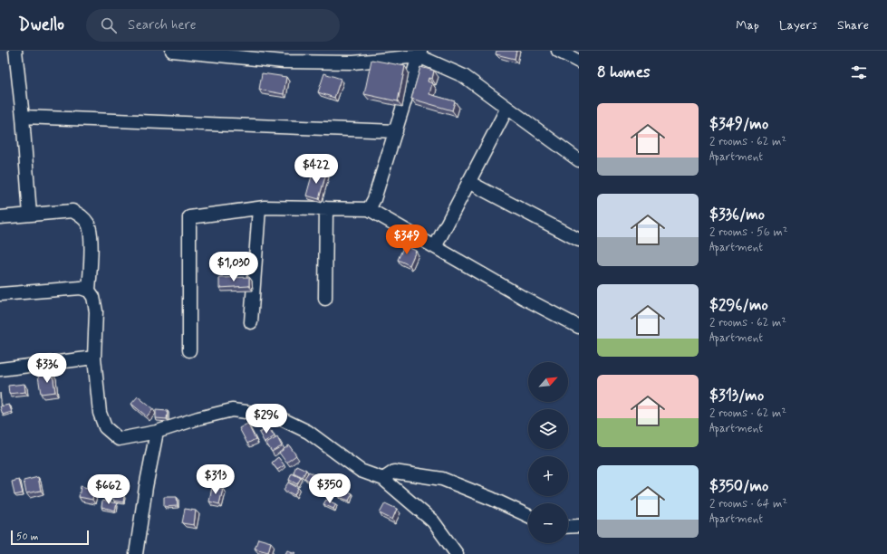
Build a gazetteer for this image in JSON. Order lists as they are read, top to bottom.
{
  "scale_bar": "50 m",
  "north": "top right",
  "page": {
    "header": "Dwello",
    "search": "Search here",
    "nav": ["Map", "Layers", "Share"],
    "heading": "8 homes",
    "list": [
      {
        "name": "$349/mo",
        "note": "2 rooms · 62 m² · Apartment"
      },
      {
        "name": "$336/mo",
        "note": "2 rooms · 56 m² · Apartment"
      },
      {
        "name": "$296/mo",
        "note": "2 rooms · 62 m² · Apartment"
      },
      {
        "name": "$313/mo",
        "note": "2 rooms · 62 m² · Apartment"
      },
      {
        "name": "$350/mo",
        "note": "2 rooms · 64 m² · Apartment"
      }
    ],
    "price": [
      "$422",
      "$349",
      "$1,030",
      "$336",
      "$296",
      "$313",
      "$350",
      "$662"
    ],
    "map_buttons": ["+", "−"],
    "scale": "50 m"
  }
}
